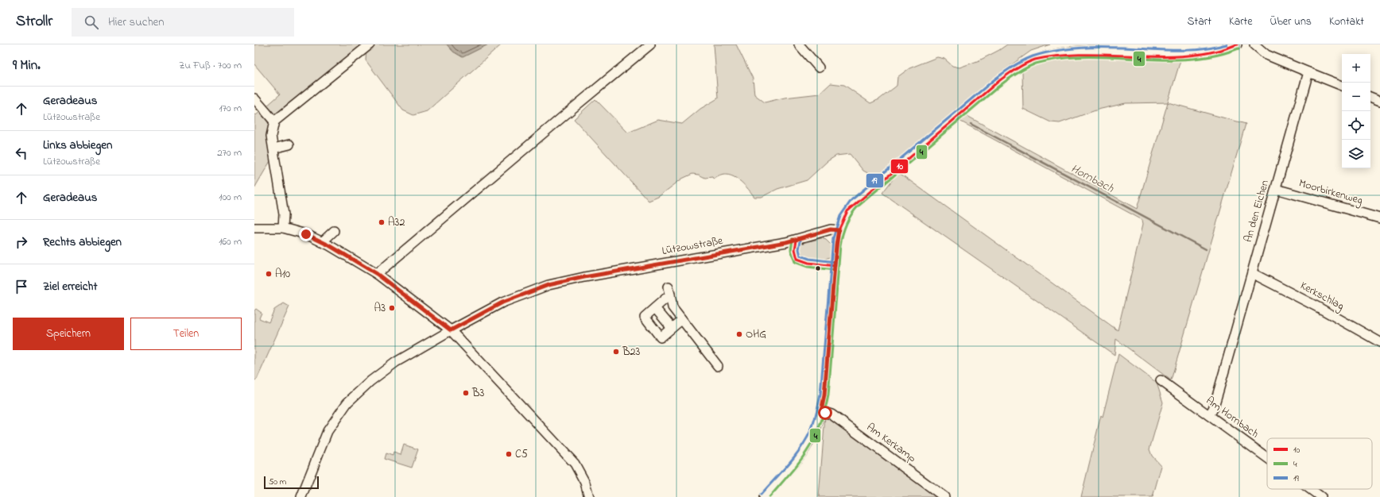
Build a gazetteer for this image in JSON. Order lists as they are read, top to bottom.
{
  "streets": {
    "street": [
      "Moorbirkenweg",
      "An den Eichen",
      "Lützowstraße",
      "Kerkschlag",
      "Am Hornbach",
      "Am Kerkamp"
    ]
  },
  "crossings": [
    ["Moorbirkenweg", "An den Eichen"],
    ["An den Eichen", "Kerkschlag"],
    ["An den Eichen", "Am Hornbach"]
  ],
  "water": ["Hornbach"],
  "places": [
    "A32",
    "A10",
    "A3",
    "OHG",
    "B23",
    "B3",
    "C5"
  ],
  "lines": ["transit line 10", "transit line 19", "transit line 4"],
  "legend": ["10", "4", "19"],
  "scale_bar": "50 m",
  "page": {
    "header": "Strollr",
    "search": "Hier suchen",
    "nav": [
      "Start",
      "Karte",
      "Über uns",
      "Kontakt"
    ],
    "heading": ["9 Min.", "Zu Fuß · 700 m"],
    "map_buttons": ["+", "−"],
    "list": [
      ["Geradeaus", "Lützowstraße", "170 m"],
      ["Links abbiegen", "Lützowstraße", "270 m"],
      ["Geradeaus", "100 m"],
      ["Rechts abbiegen", "160 m"],
      "Ziel erreicht"
    ],
    "buttons": ["Speichern", "Teilen"],
    "scale": "50 m"
  }
}
